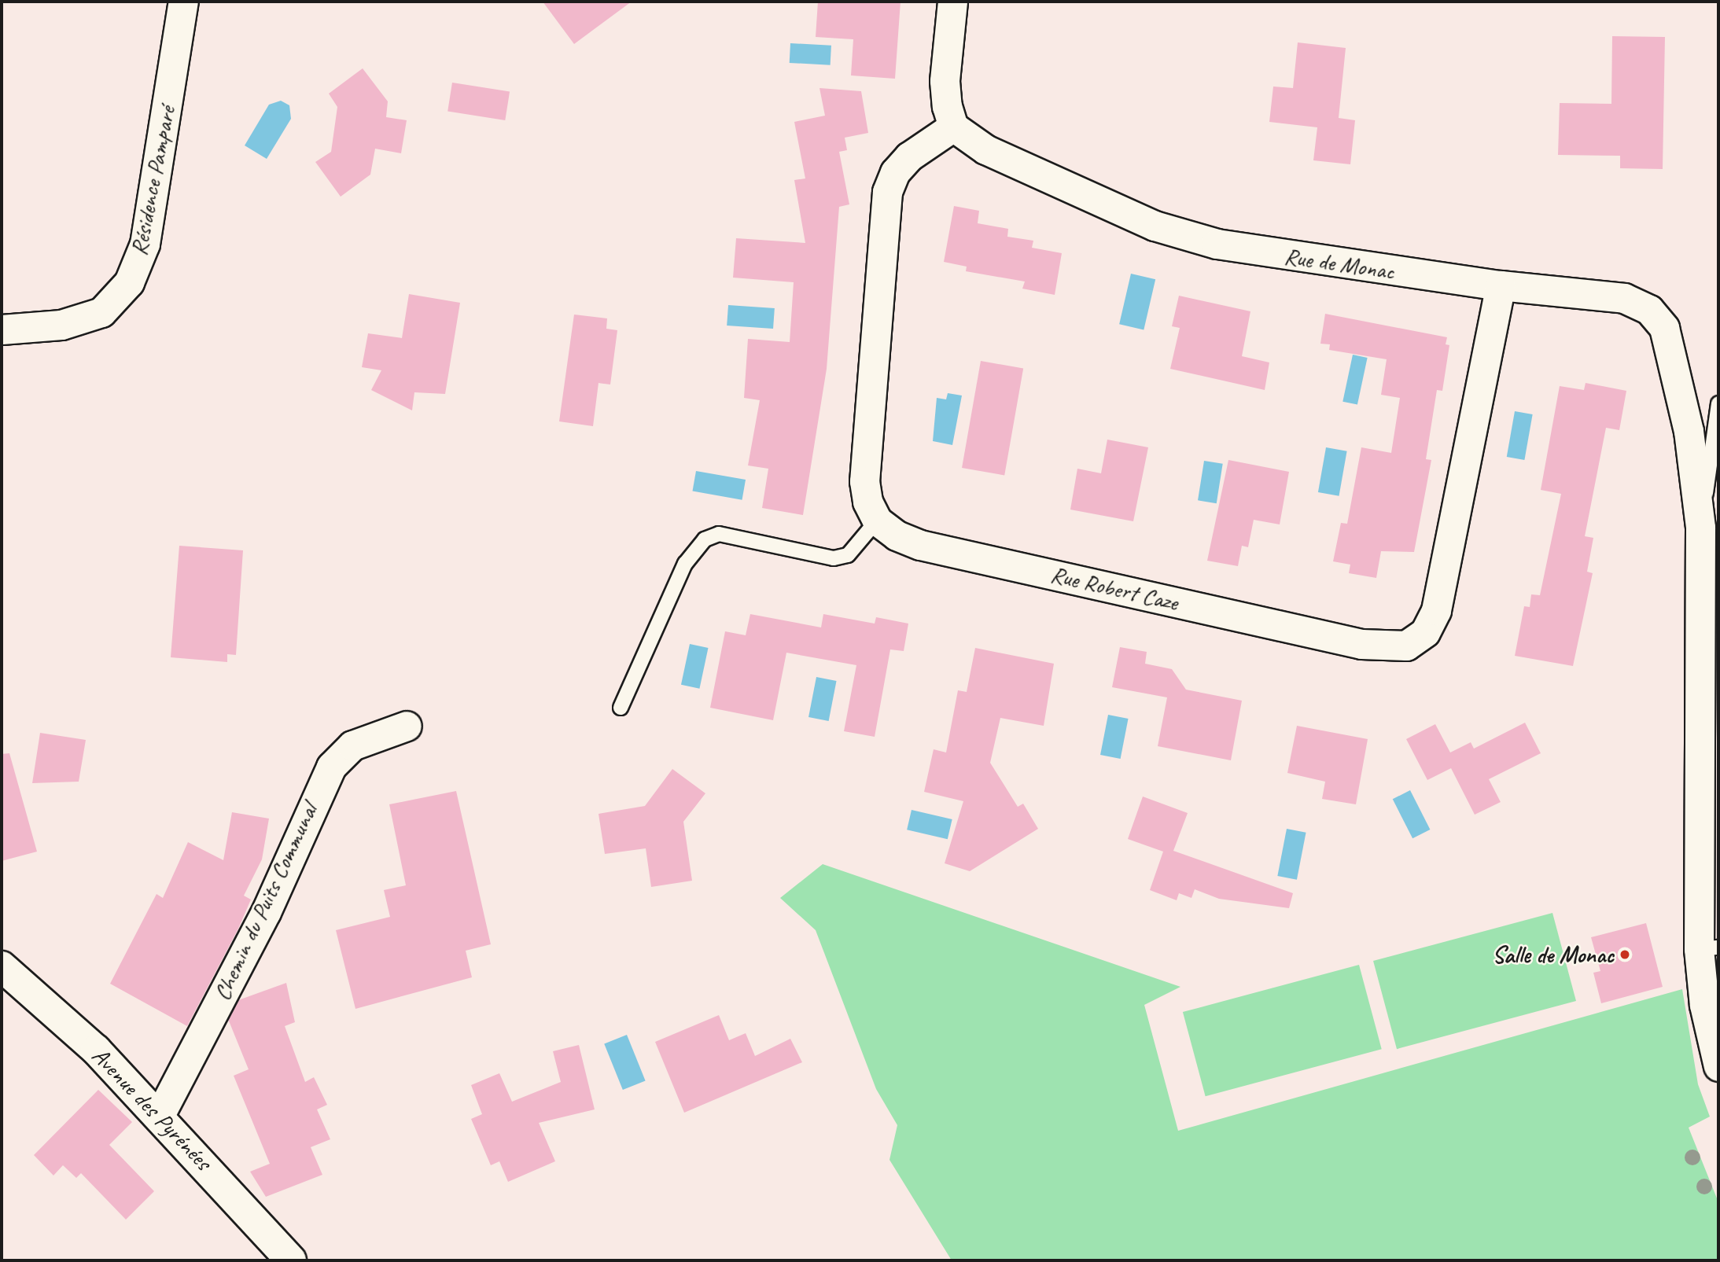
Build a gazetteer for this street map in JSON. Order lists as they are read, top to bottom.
{
  "streets": {
    "street": [
      "Résidence Pamparé",
      "Rue de Monac",
      "Rue Robert Caze",
      "Chemin du Puits Communal",
      "Avenue des Pyrénées"
    ]
  },
  "crossings": [
    ["Rue de Monac", "Rue Robert Caze"],
    ["Chemin du Puits Communal", "Avenue des Pyrénées"]
  ],
  "places": ["Salle de Monac"]
}
